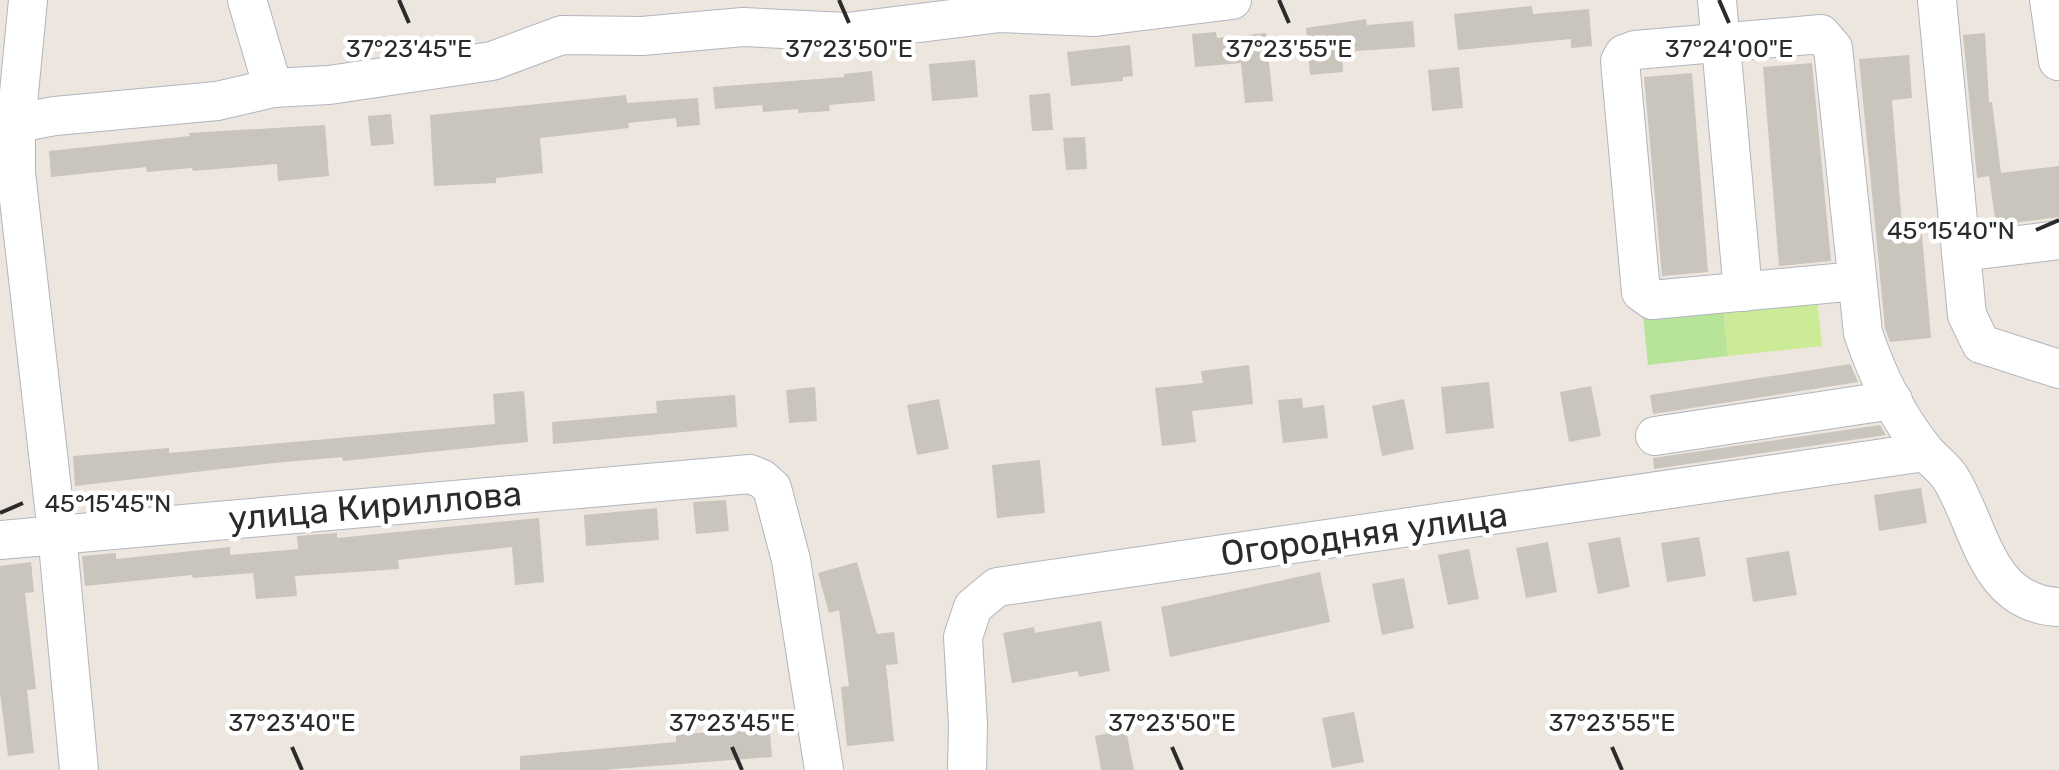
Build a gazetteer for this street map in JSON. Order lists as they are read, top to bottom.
{
  "streets": {
    "street": ["улица Кириллова", "Огородняя улица"]
  },
  "coordinates": [
    "37°23'45\"E",
    "37°23'50\"E",
    "37°23'55\"E",
    "37°24'00\"E",
    "45°15'40\"N",
    "45°15'45\"N",
    "37°23'40\"E"
  ]
}
